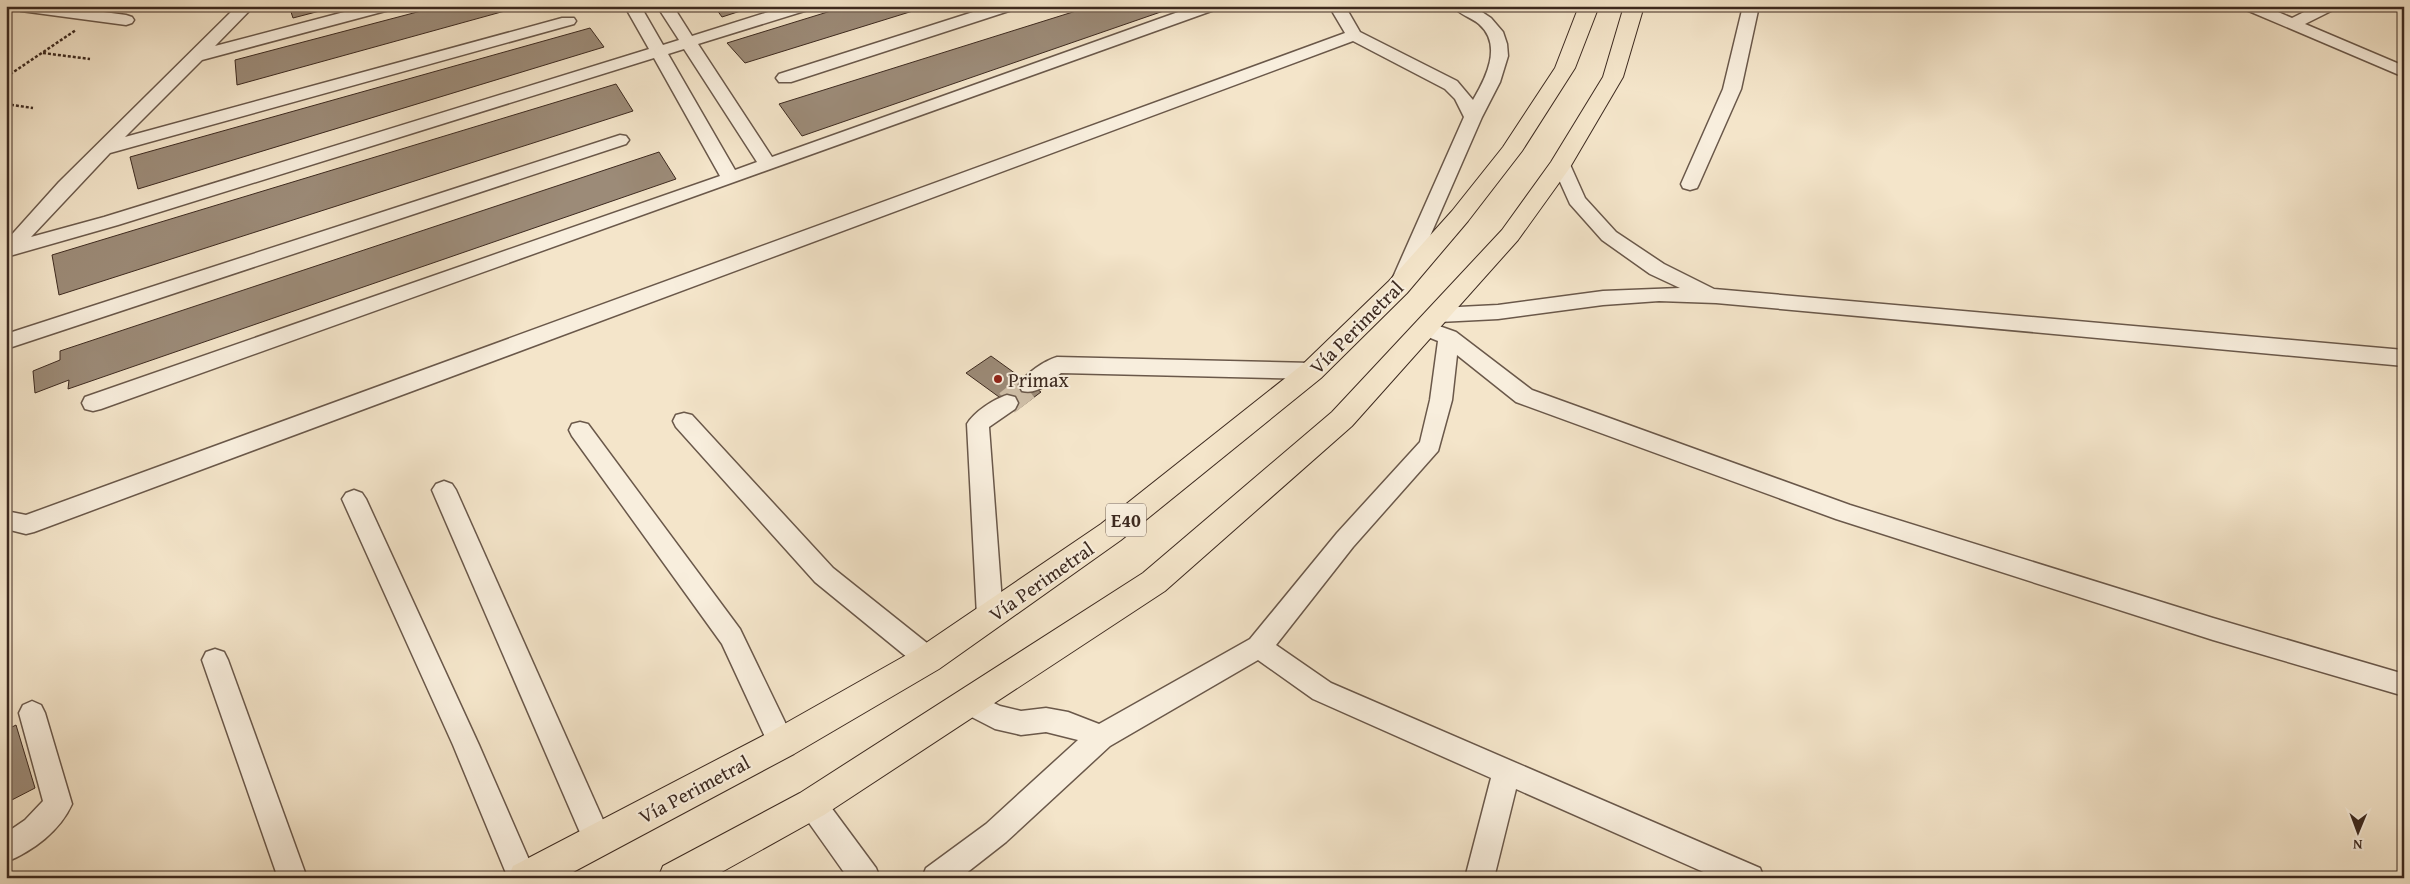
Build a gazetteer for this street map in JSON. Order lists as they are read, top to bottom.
{
  "streets": {
    "highway": ["Vía Perimetral", "E40"]
  },
  "places": ["Primax"],
  "north": "bottom"
}
